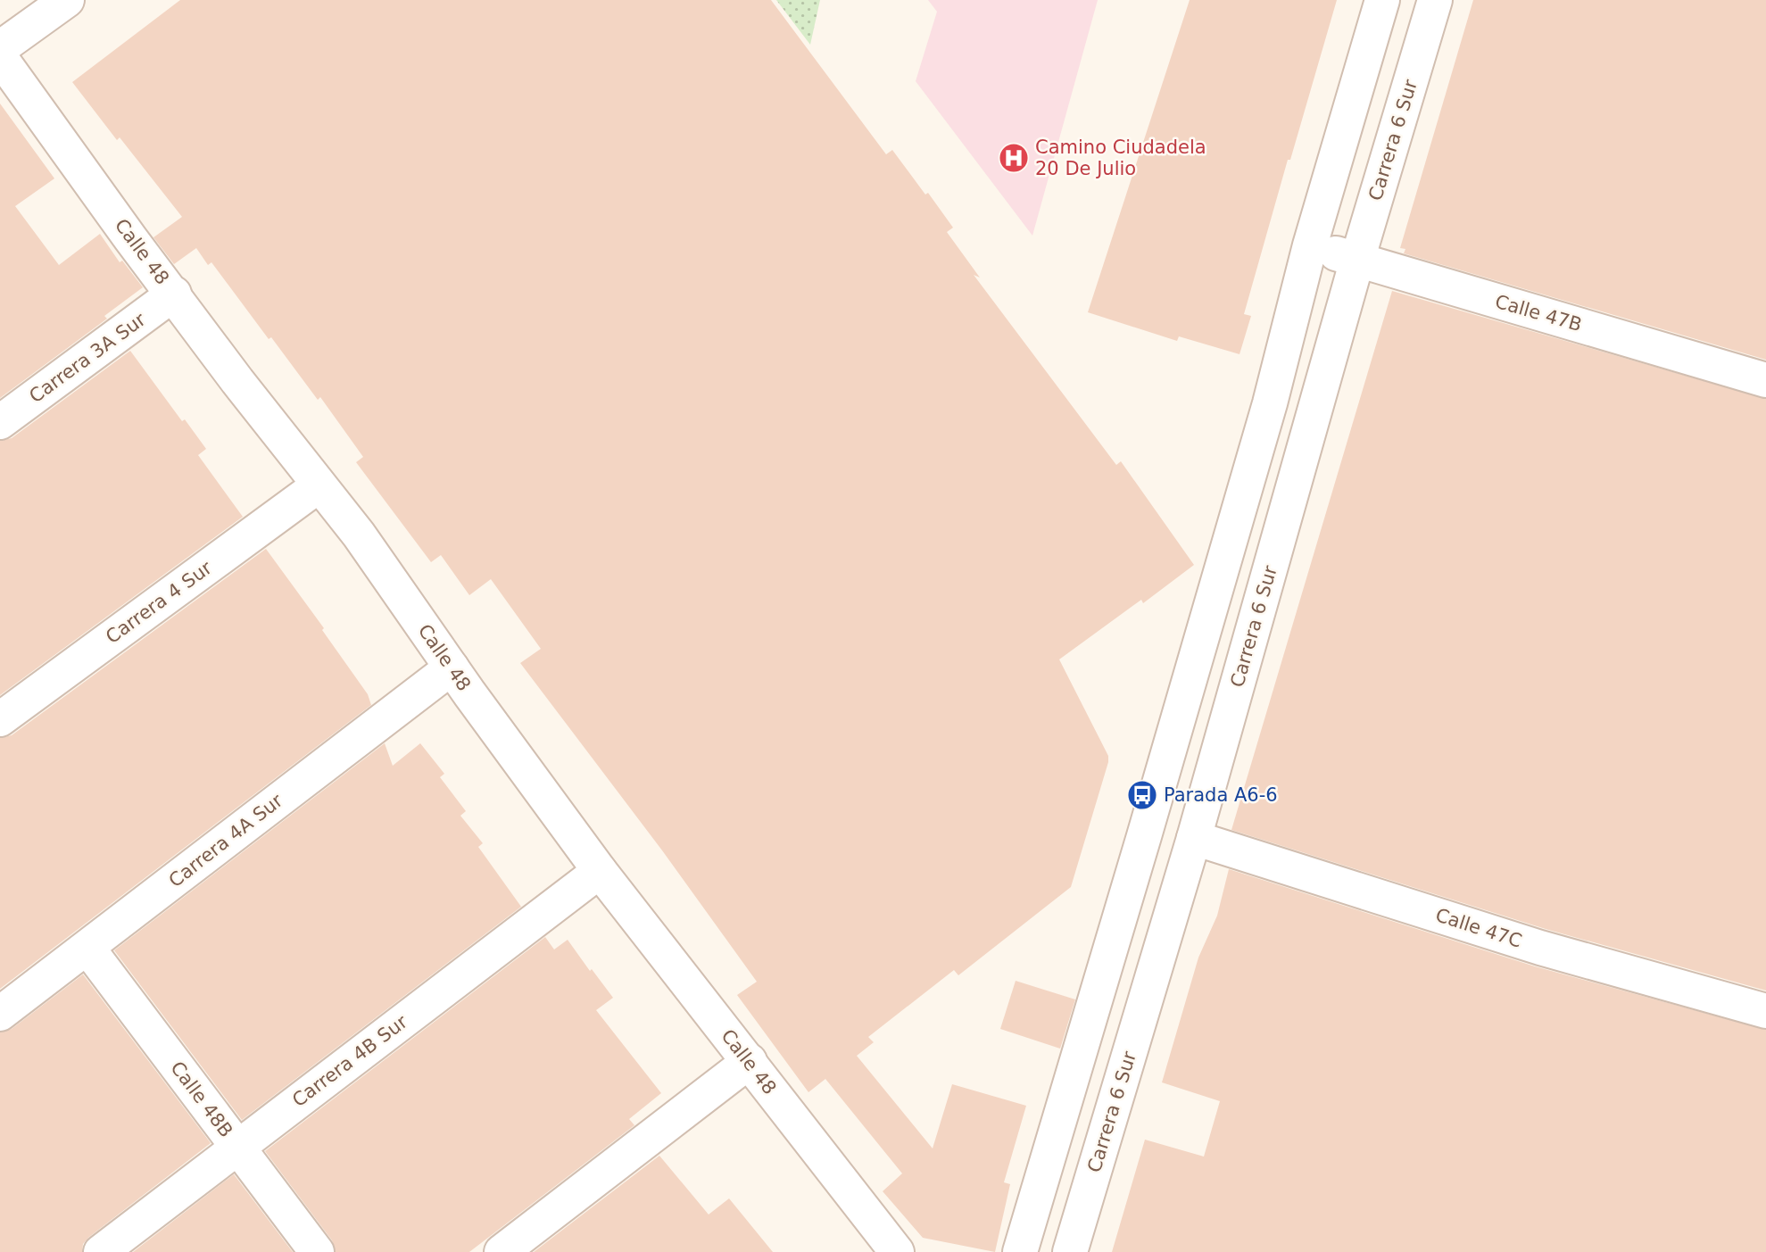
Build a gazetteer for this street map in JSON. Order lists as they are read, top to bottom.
{
  "streets": {
    "street": [
      "Carrera 6 Sur",
      "Calle 48",
      "Calle 47B",
      "Carrera 3A Sur",
      "Carrera 4 Sur",
      "Carrera 4A Sur",
      "Calle 47C",
      "Carrera 4B Sur",
      "Calle 48B"
    ]
  },
  "crossings": [
    ["Carrera 6 Sur", "Calle 47B"],
    ["Carrera 6 Sur", "Calle 47C"],
    ["Calle 48", "Carrera 3A Sur"],
    ["Calle 48", "Carrera 4 Sur"],
    ["Calle 48", "Carrera 4A Sur"],
    ["Calle 48", "Carrera 4B Sur"],
    ["Carrera 4A Sur", "Calle 48B"],
    ["Carrera 4B Sur", "Calle 48B"]
  ],
  "places": {
    "hospital": ["Camino Ciudadela 20 De Julio"],
    "bus stop": ["Parada A6-6"]
  }
}
